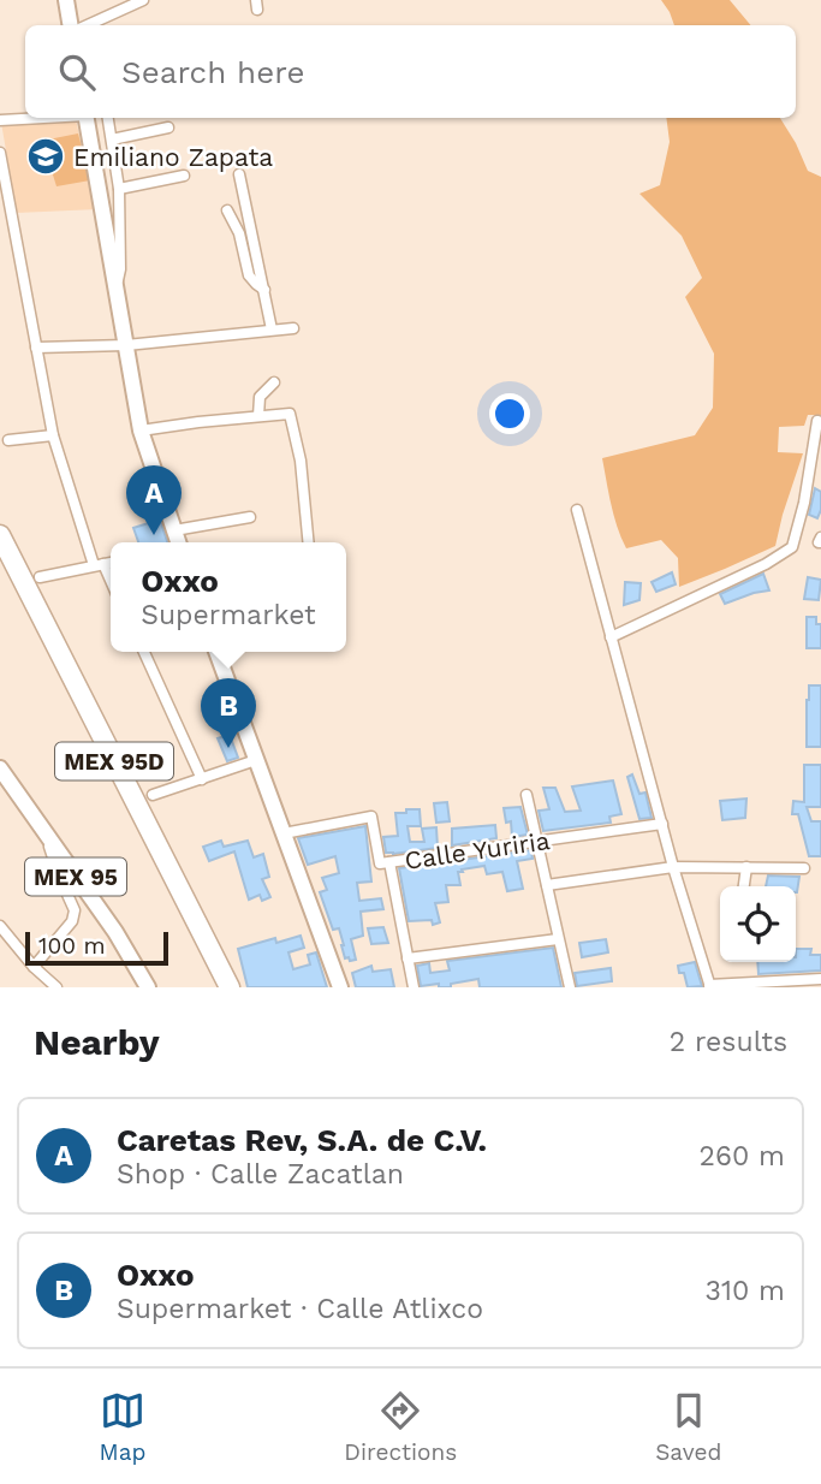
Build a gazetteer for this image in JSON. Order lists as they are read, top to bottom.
{
  "streets": {
    "highway": ["MEX 95D"],
    "street": ["Calle Yuriria", "MEX 95"]
  },
  "places": {
    "school or university": ["Emiliano Zapata"]
  },
  "scale_bar": "100 m",
  "page": {
    "search": "Search here",
    "pins": ["A", "B"],
    "popup": ["Oxxo", "Supermarket"],
    "scale": "100 m",
    "heading": ["Nearby", "2 results"],
    "list": [
      {
        "mark": "A",
        "name": "Caretas Rev, S.A. de C.V.",
        "note": "Shop · Calle Zacatlan",
        "value": "260 m"
      },
      {
        "mark": "B",
        "name": "Oxxo",
        "note": "Supermarket · Calle Atlixco",
        "value": "310 m"
      }
    ],
    "nav": ["Map", "Directions", "Saved"]
  }
}
